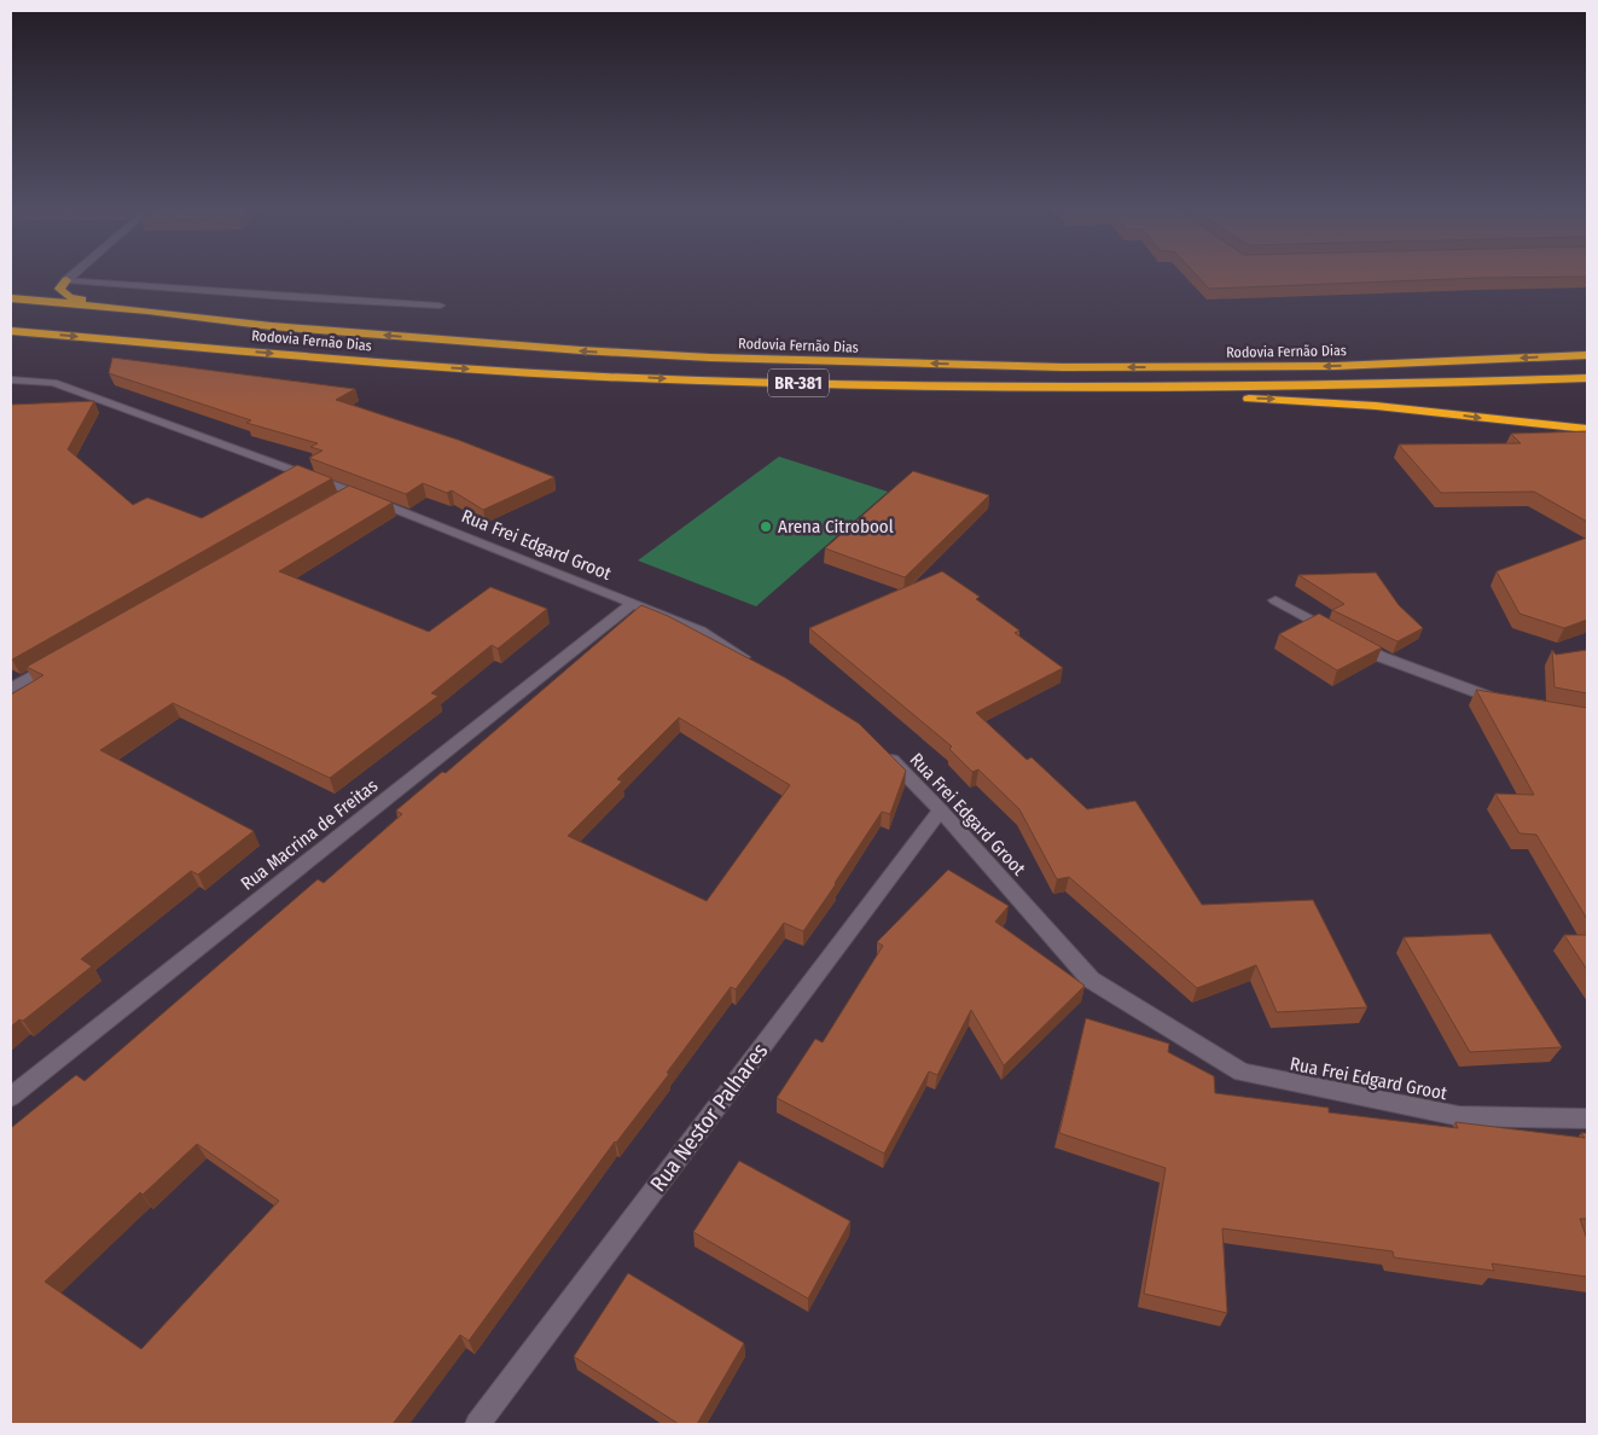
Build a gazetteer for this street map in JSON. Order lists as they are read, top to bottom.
{
  "streets": {
    "highway": ["Rodovia Fernão Dias", "BR-381"],
    "street": ["Rua Frei Edgard Groot", "Rua Macrina de Freitas", "Rua Nestor Palhares"]
  },
  "crossings": [
    ["Rua Frei Edgard Groot", "Rua Macrina de Freitas"],
    ["Rua Frei Edgard Groot", "Rua Nestor Palhares"]
  ],
  "places": ["Arena Citrobool"]
}
